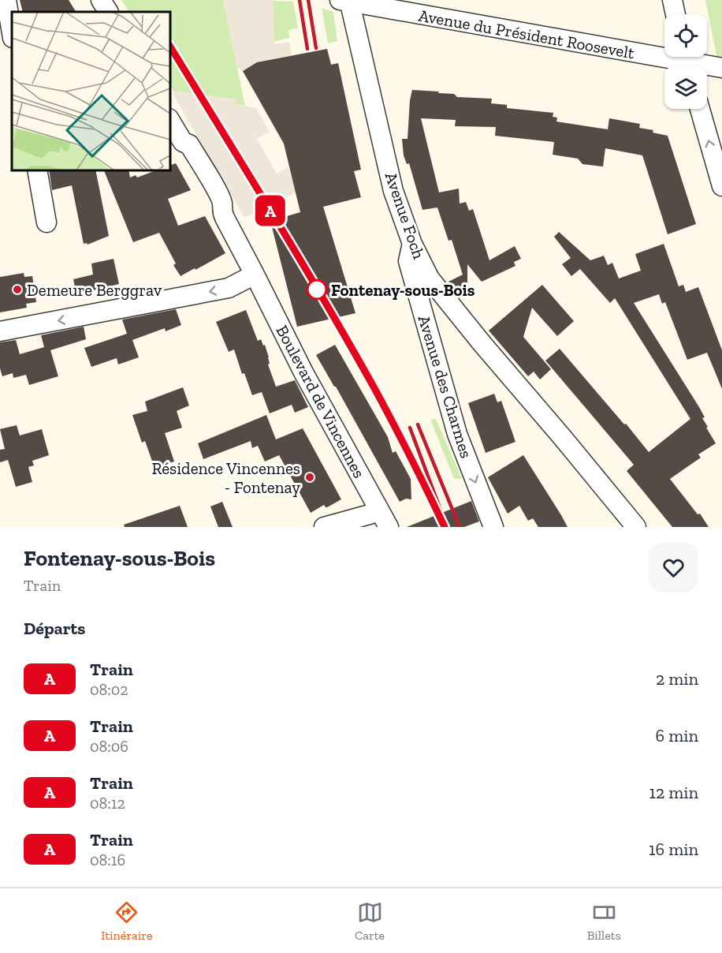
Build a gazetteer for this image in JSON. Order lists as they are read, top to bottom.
{
  "streets": {
    "street": [
      "Avenue du Président Roosevelt",
      "Avenue Foch",
      "Avenue des Charmes",
      "Boulevard de Vincennes"
    ]
  },
  "crossings": [
    ["Avenue du Président Roosevelt", "Avenue Foch"],
    ["Avenue Foch", "Avenue des Charmes"]
  ],
  "one_way": ["Avenue des Charmes"],
  "places": ["Demeure Berggrav", "Fontenay-sous-Bois", "Résidence Vincennes - Fontenay"],
  "page": {
    "on_map": "A",
    "heading": [
      ["Fontenay-sous-Bois", "Train"],
      "Départs"
    ],
    "list": [
      {
        "mark": "A",
        "name": "Train",
        "note": "08:02",
        "value": "2 min"
      },
      {
        "mark": "A",
        "name": "Train",
        "note": "08:06",
        "value": "6 min"
      },
      {
        "mark": "A",
        "name": "Train",
        "note": "08:12",
        "value": "12 min"
      },
      {
        "mark": "A",
        "name": "Train",
        "note": "08:16",
        "value": "16 min"
      }
    ],
    "tabs": ["Itinéraire", "Carte", "Billets"]
  }
}
